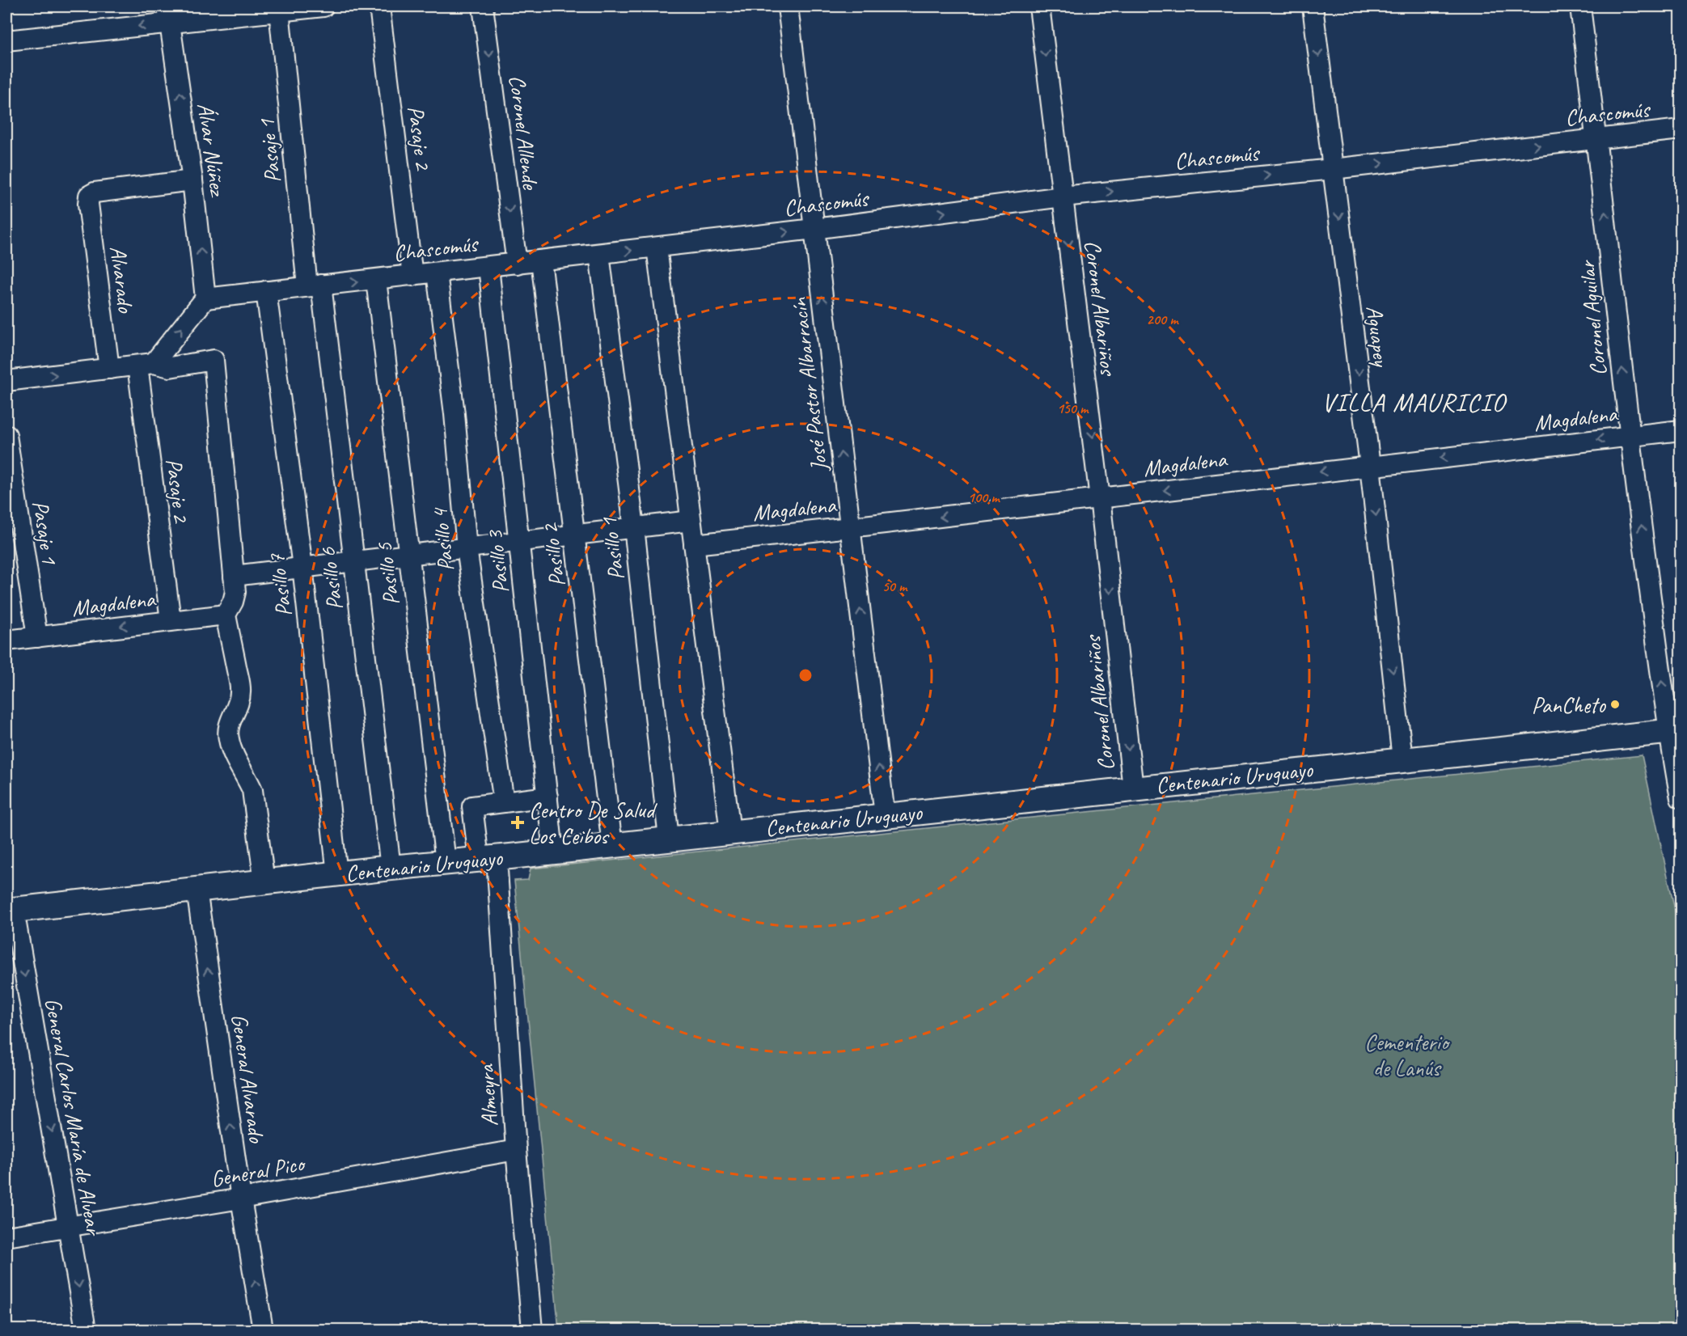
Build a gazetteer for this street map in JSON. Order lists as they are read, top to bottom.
{
  "streets": {
    "main road": ["Centenario Uruguayo"],
    "street": [
      "Chascomús",
      "Coronel Allende",
      "Pasaje 2",
      "Álvar Núñez",
      "Pasaje 1",
      "Alvarado",
      "Coronel Albariños",
      "Coronel Aguilar",
      "Aguapey",
      "José Pastor Albarracín",
      "Magdalena",
      "Pasillo 4",
      "Pasillo 1",
      "Pasillo 2",
      "Pasillo 3",
      "Pasillo 5",
      "Pasillo 6",
      "Pasillo 7",
      "General Alvarado",
      "Almeyra",
      "General Carlos María de Alvear",
      "General Pico"
    ]
  },
  "crossings": [
    ["Chascomús", "Coronel Allende"],
    ["Chascomús", "Pasaje 2"],
    ["Chascomús", "Álvar Núñez"],
    ["Chascomús", "Pasaje 1"],
    ["Chascomús", "Coronel Albariños"],
    ["Chascomús", "Coronel Aguilar"],
    ["Chascomús", "Aguapey"],
    ["Chascomús", "José Pastor Albarracín"],
    ["Chascomús", "Pasillo 4"],
    ["Chascomús", "Pasillo 1"],
    ["Chascomús", "Pasillo 2"],
    ["Chascomús", "Pasillo 3"],
    ["Chascomús", "Pasillo 5"],
    ["Chascomús", "Pasillo 6"],
    ["Chascomús", "Pasillo 7"],
    ["Pasaje 2", "Magdalena"],
    ["Álvar Núñez", "Alvarado"],
    ["Pasaje 1", "Magdalena"],
    ["Pasaje 1", "Pasillo 6"],
    ["Coronel Albariños", "Magdalena"],
    ["Coronel Albariños", "Centenario Uruguayo"],
    ["Coronel Aguilar", "Magdalena"],
    ["Coronel Aguilar", "Centenario Uruguayo"],
    ["Aguapey", "Magdalena"],
    ["Aguapey", "Centenario Uruguayo"],
    ["José Pastor Albarracín", "Magdalena"],
    ["José Pastor Albarracín", "Centenario Uruguayo"],
    ["Pasillo 4", "Almeyra"],
    ["Pasillo 1", "Centenario Uruguayo"],
    ["Pasillo 2", "Centenario Uruguayo"],
    ["Pasillo 3", "Centenario Uruguayo"],
    ["Pasillo 5", "Centenario Uruguayo"],
    ["Pasillo 6", "Centenario Uruguayo"],
    ["Pasillo 7", "Centenario Uruguayo"],
    ["Centenario Uruguayo", "General Alvarado"],
    ["Centenario Uruguayo", "Almeyra"],
    ["Centenario Uruguayo", "General Carlos María de Alvear"],
    ["General Alvarado", "General Pico"],
    ["Almeyra", "General Pico"],
    ["General Carlos María de Alvear", "General Pico"]
  ],
  "one_way": [
    "Chascomús",
    "Coronel Allende",
    "Álvar Núñez",
    "Coronel Albariños",
    "Coronel Aguilar",
    "Aguapey",
    "Magdalena",
    "General Alvarado",
    "General Carlos María de Alvear"
  ],
  "districts": ["VILLA MAURICIO"],
  "parks": ["Cementerio de Lanús"],
  "places": {
    "other": ["PanCheto"],
    "health": ["Centro De Salud Los Ceibos"]
  },
  "rings": [
    "200 m",
    "150 m",
    "100 m",
    "50 m"
  ]
}
